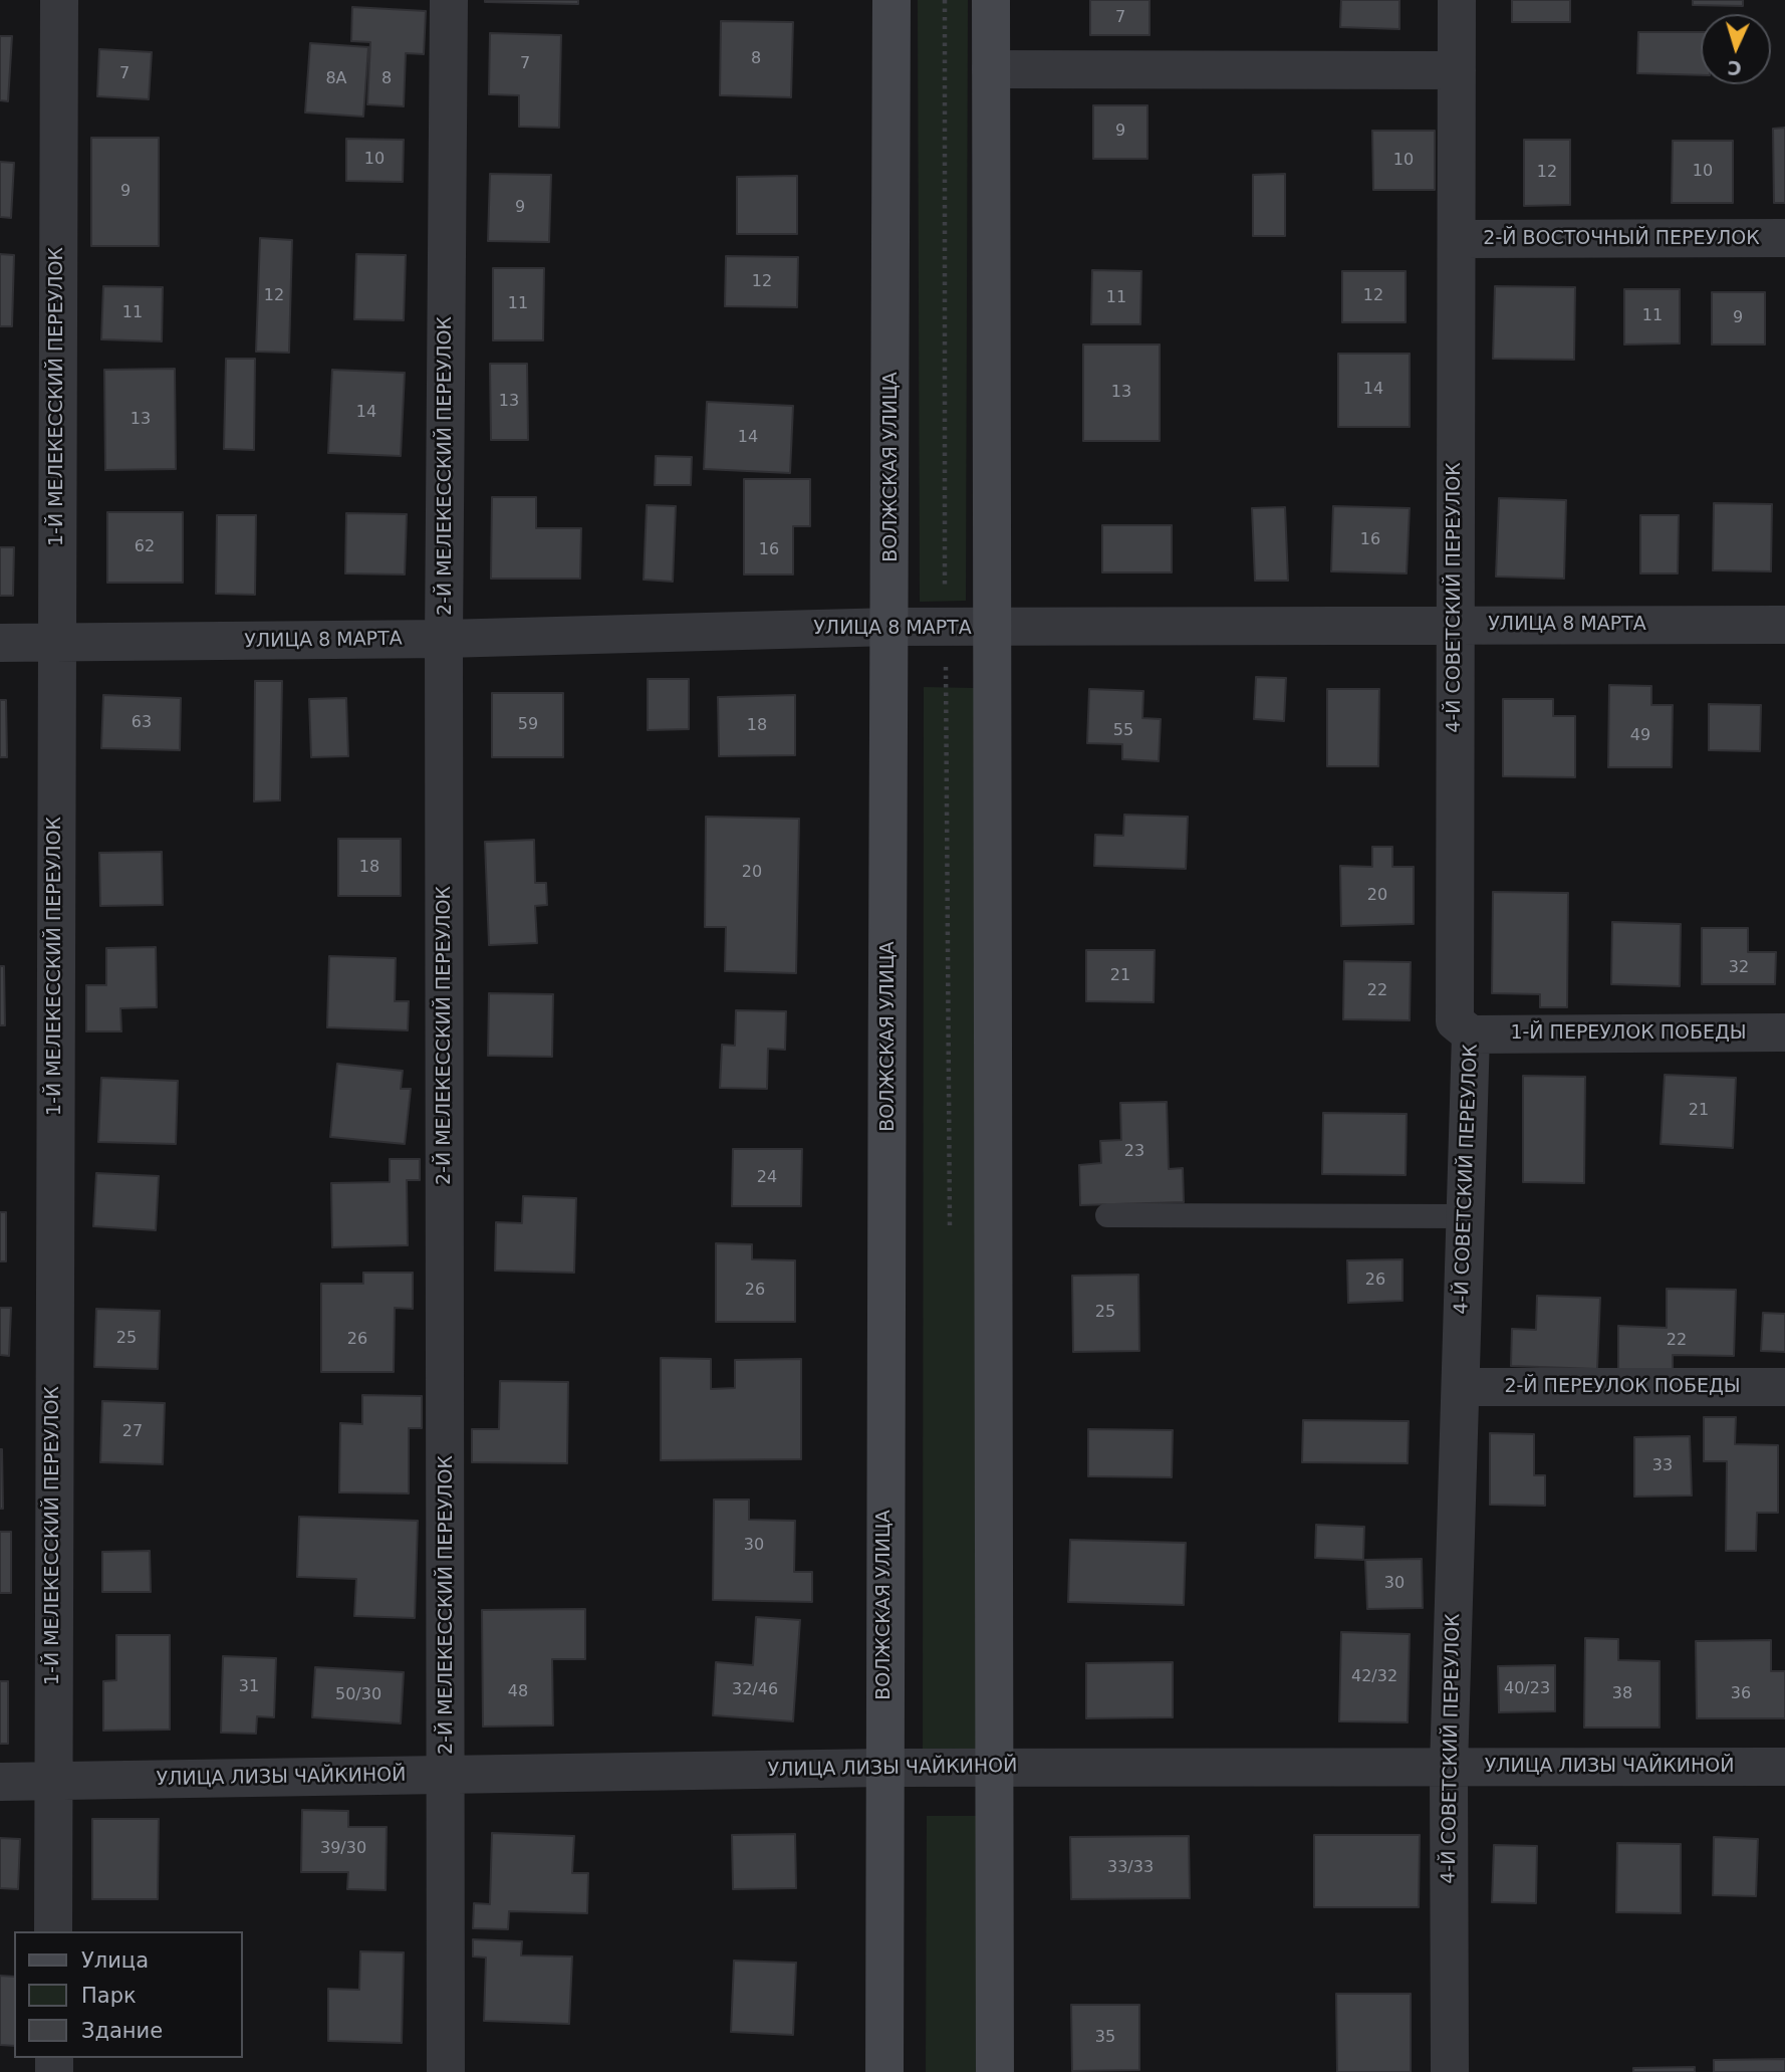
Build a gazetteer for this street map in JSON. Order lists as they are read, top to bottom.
{
  "streets": {
    "main road": ["ВОЛЖСКАЯ УЛИЦА"],
    "street": [
      "2-Й ВОСТОЧНЫЙ ПЕРЕУЛОК",
      "1-Й МЕЛЕКЕССКИЙ ПЕРЕУЛОК",
      "2-Й МЕЛЕКЕССКИЙ ПЕРЕУЛОК",
      "4-Й СОВЕТСКИЙ ПЕРЕУЛОК",
      "УЛИЦА 8 МАРТА",
      "1-Й ПЕРЕУЛОК ПОБЕДЫ",
      "2-Й ПЕРЕУЛОК ПОБЕДЫ",
      "УЛИЦА ЛИЗЫ ЧАЙКИНОЙ"
    ]
  },
  "crossings": [
    ["2-Й ВОСТОЧНЫЙ ПЕРЕУЛОК", "4-Й СОВЕТСКИЙ ПЕРЕУЛОК"],
    ["1-Й МЕЛЕКЕССКИЙ ПЕРЕУЛОК", "УЛИЦА 8 МАРТА"],
    ["1-Й МЕЛЕКЕССКИЙ ПЕРЕУЛОК", "УЛИЦА ЛИЗЫ ЧАЙКИНОЙ"],
    ["2-Й МЕЛЕКЕССКИЙ ПЕРЕУЛОК", "УЛИЦА 8 МАРТА"],
    ["2-Й МЕЛЕКЕССКИЙ ПЕРЕУЛОК", "УЛИЦА ЛИЗЫ ЧАЙКИНОЙ"],
    ["ВОЛЖСКАЯ УЛИЦА", "УЛИЦА 8 МАРТА"],
    ["ВОЛЖСКАЯ УЛИЦА", "УЛИЦА ЛИЗЫ ЧАЙКИНОЙ"],
    ["4-Й СОВЕТСКИЙ ПЕРЕУЛОК", "УЛИЦА 8 МАРТА"],
    ["4-Й СОВЕТСКИЙ ПЕРЕУЛОК", "1-Й ПЕРЕУЛОК ПОБЕДЫ"],
    ["4-Й СОВЕТСКИЙ ПЕРЕУЛОК", "2-Й ПЕРЕУЛОК ПОБЕДЫ"],
    ["4-Й СОВЕТСКИЙ ПЕРЕУЛОК", "УЛИЦА ЛИЗЫ ЧАЙКИНОЙ"]
  ],
  "house_numbers": [
    "7",
    "8",
    "7",
    "7",
    "8А",
    "8",
    "9",
    "10",
    "10",
    "10",
    "12",
    "9",
    "9",
    "12",
    "12",
    "12",
    "11",
    "11",
    "11",
    "11",
    "9",
    "14",
    "13",
    "13",
    "14",
    "13",
    "14",
    "16",
    "62",
    "16",
    "63",
    "59",
    "18",
    "55",
    "49",
    "18",
    "20",
    "20",
    "32",
    "21",
    "22",
    "21",
    "23",
    "24",
    "26",
    "26",
    "25",
    "25",
    "26",
    "22",
    "27",
    "33",
    "30",
    "30",
    "42/32",
    "31",
    "40/23",
    "32/46",
    "48",
    "38",
    "36",
    "50/30",
    "39/30",
    "33/33",
    "35"
  ],
  "legend": ["Улица", "Парк", "Здание"],
  "north": "bottom"
}
